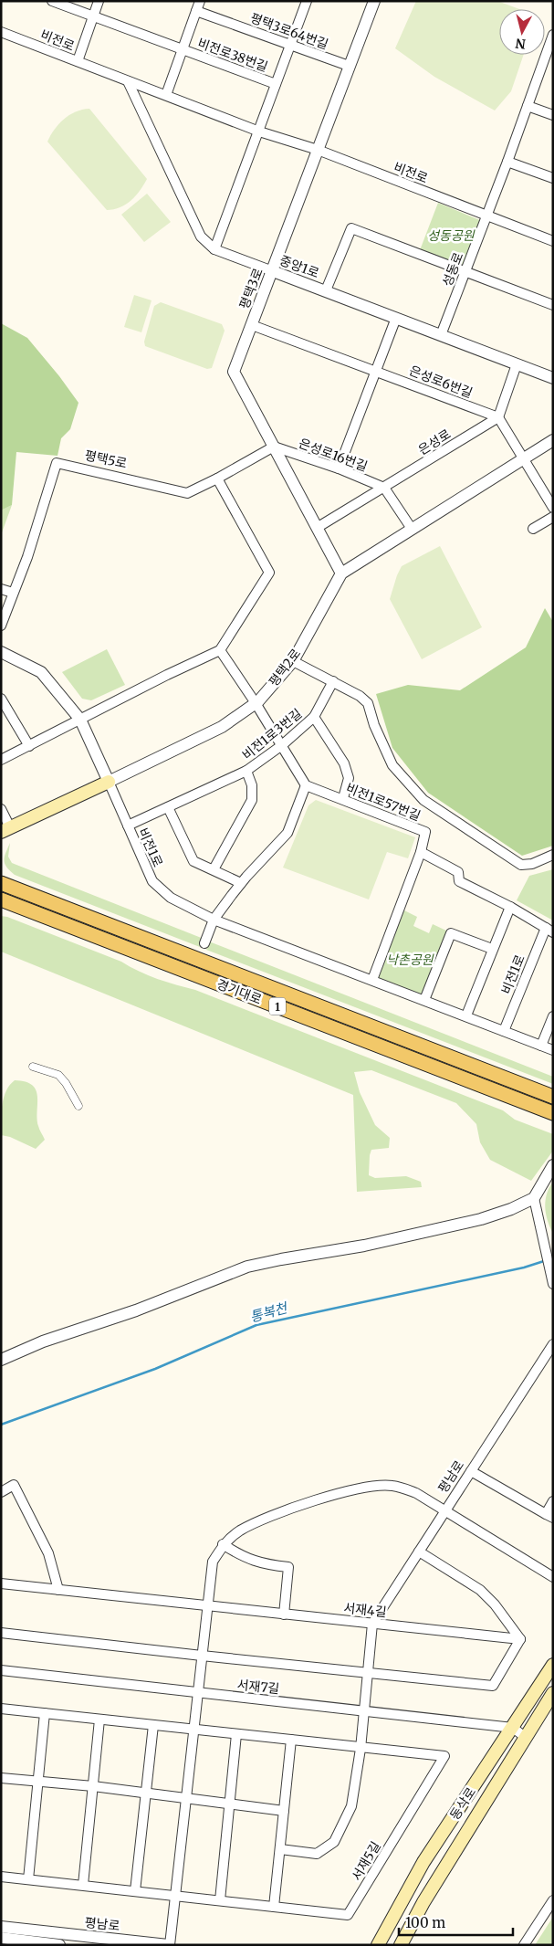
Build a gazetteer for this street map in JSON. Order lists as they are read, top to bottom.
{
  "streets": {
    "main road": [
      "평택2로",
      "경기대로",
      "1",
      "동삭로"
    ],
    "street": [
      "평택3로64번길",
      "비전로",
      "비전로38번길",
      "중앙1로",
      "성동로",
      "평택3로",
      "은성로6번길",
      "은성로",
      "은성로16번길",
      "평택5로",
      "비전1로3번길",
      "비전1로57번길",
      "비전1로",
      "평남로",
      "서재4길",
      "서재7길",
      "서재5길"
    ]
  },
  "crossings": [
    ["평택3로64번길", "비전로38번길"],
    ["평택3로64번길", "평택3로"],
    ["비전로", "비전로38번길"],
    ["비전로", "중앙1로"],
    ["비전로", "성동로"],
    ["비전로", "평택3로"],
    ["중앙1로", "성동로"],
    ["중앙1로", "평택3로"],
    ["평택3로", "은성로6번길"],
    ["평택3로", "은성로"],
    ["평택3로", "은성로16번길"],
    ["평택3로", "평택5로"],
    ["평택3로", "평택2로"],
    ["은성로6번길", "은성로"],
    ["은성로", "은성로16번길"],
    ["은성로16번길", "평택5로"],
    ["평택2로", "비전1로"],
    ["비전1로3번길", "비전1로57번길"],
    ["비전1로3번길", "비전1로"],
    ["평남로", "서재4길"],
    ["서재7길", "동삭로"]
  ],
  "water": ["통복천"],
  "parks": ["성동공원", "낙촌공원"],
  "scale_bar": "100 m",
  "north": "bottom"
}
